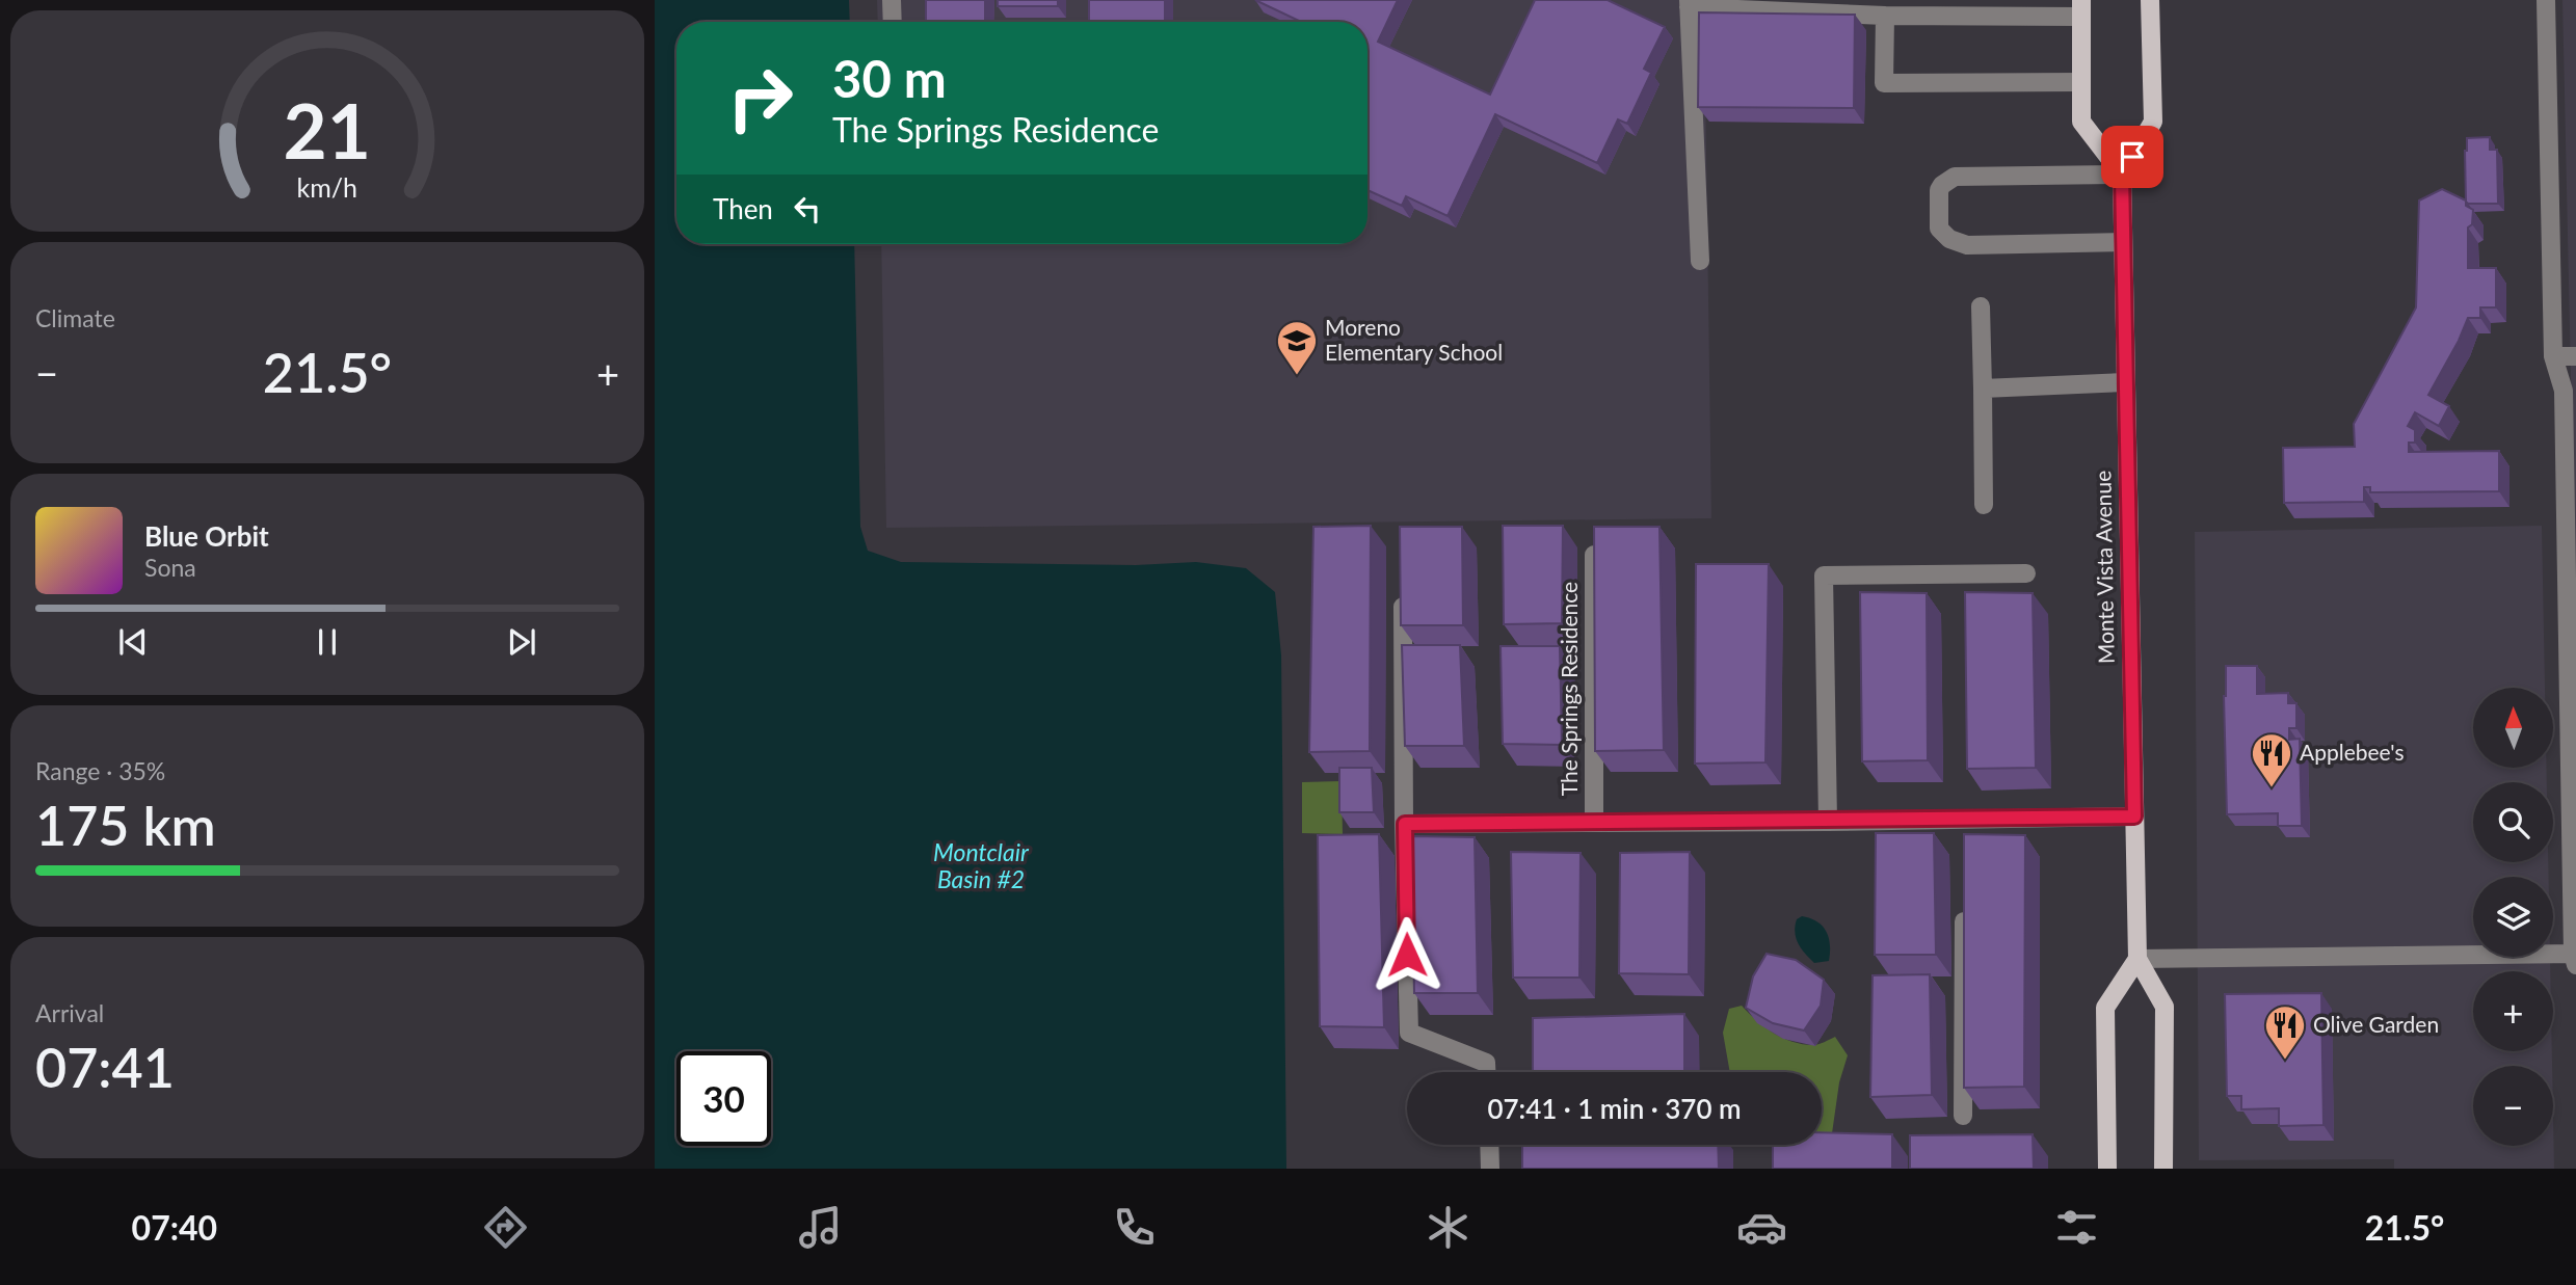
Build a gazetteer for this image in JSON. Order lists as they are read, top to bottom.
{
  "streets": {
    "main road": ["Monte Vista Avenue"],
    "street": ["The Springs Residence"]
  },
  "crossings": [
    ["Monte Vista Avenue", "The Springs Residence"]
  ],
  "water": ["Montclair Basin #2"],
  "places": {
    "school or university": ["Moreno Elementary School"],
    "restaurant": ["Applebee's", "Olive Garden"]
  },
  "north": "top",
  "page": {
    "turn": ["30 m", "The Springs Residence"],
    "then": "Then",
    "tile": [
      "Climate",
      ["Range · 35%", "175 km"],
      ["Arrival", "07:41"]
    ],
    "heat": ["−", "21.5°", "+"],
    "song": ["Blue Orbit", "Sona"],
    "map_buttons": ["+", "−"],
    "limit": "30",
    "trip": "07:41 · 1 min · 370 m",
    "tabs": ["07:40", "21.5°"],
    "gauge": ["21", "km/h"]
  }
}
